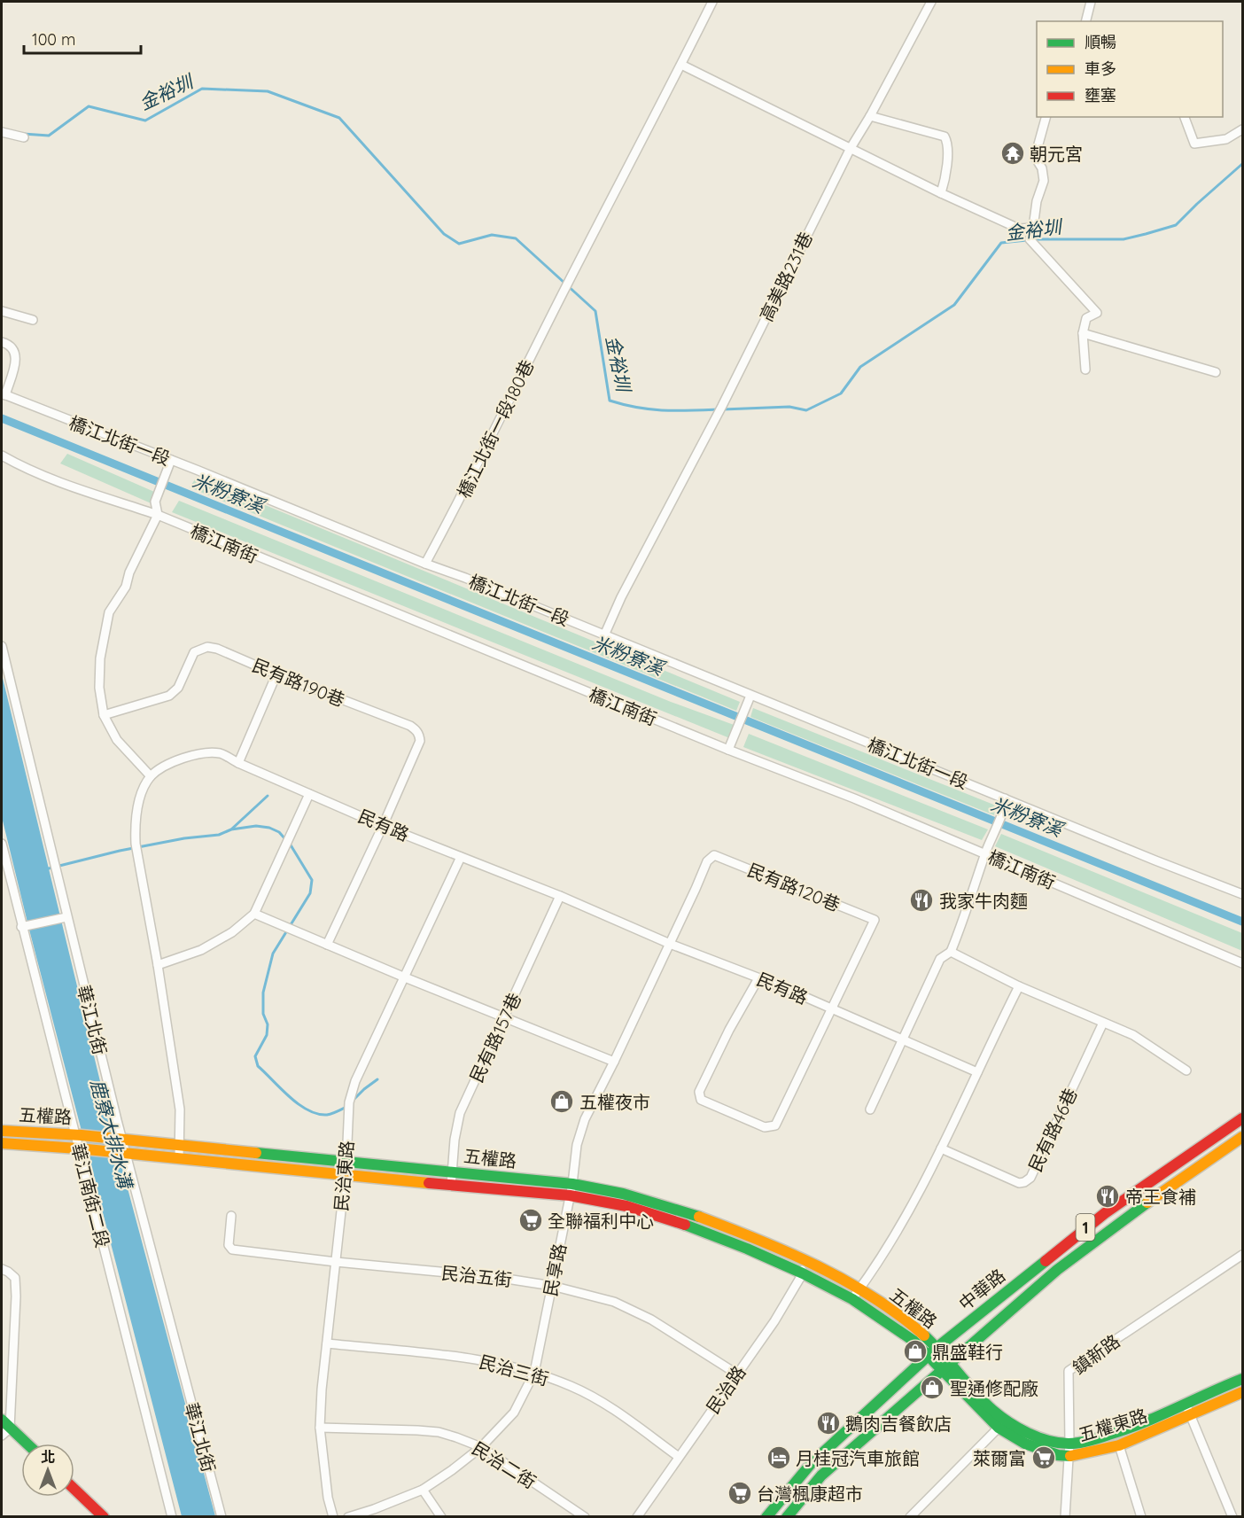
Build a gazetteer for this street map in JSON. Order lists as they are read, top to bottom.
{
  "streets": {
    "street": [
      "高美路231巷",
      "橋江北街一段180巷",
      "橋江北街一段",
      "橋江南街",
      "民有路190巷",
      "民有路",
      "民有路120巷",
      "華江北街",
      "民有路157巷",
      "五權路",
      "民有路46巷",
      "民治東路",
      "華江南街二段",
      "1",
      "民享路",
      "民治五街",
      "中華路",
      "鎮新路",
      "民治三街",
      "民治路",
      "五權東路",
      "民治二街"
    ]
  },
  "crossings": [
    ["高美路231巷", "橋江北街一段"],
    ["橋江北街一段180巷", "橋江北街一段"],
    ["民有路190巷", "民有路"],
    ["民有路", "民有路120巷"],
    ["民有路", "民有路157巷"],
    ["民有路", "五權路"],
    ["民有路", "民治東路"],
    ["民有路", "民享路"],
    ["民有路120巷", "民享路"],
    ["華江北街", "五權路"],
    ["民有路157巷", "五權路"],
    ["五權路", "民治東路"],
    ["五權路", "華江南街二段"],
    ["五權路", "民享路"],
    ["五權路", "中華路"],
    ["五權路", "民治路"],
    ["五權路", "五權東路"],
    ["民治東路", "民治五街"],
    ["民治東路", "民治三街"],
    ["民治東路", "民治二街"],
    ["民享路", "民治五街"],
    ["民享路", "民治三街"],
    ["民享路", "民治二街"],
    ["民治五街", "民治路"],
    ["中華路", "五權東路"],
    ["鎮新路", "五權東路"],
    ["民治三街", "民治路"]
  ],
  "water": ["金裕圳", "米粉寮溪", "鹿寮大排水溝"],
  "places": {
    "temple": ["朝元宮"],
    "restaurant": ["我家牛肉麵", "帝王食補", "鵝肉吉餐飲店"],
    "shop": ["五權夜市", "鼎盛鞋行", "聖通修配廠"],
    "supermarket": ["全聯福利中心", "萊爾富", "台灣楓康超市"],
    "hotel": ["月桂冠汽車旅館"]
  },
  "legend": ["順暢", "車多", "壅塞"],
  "scale_bar": "100 m",
  "north": "top"
}
